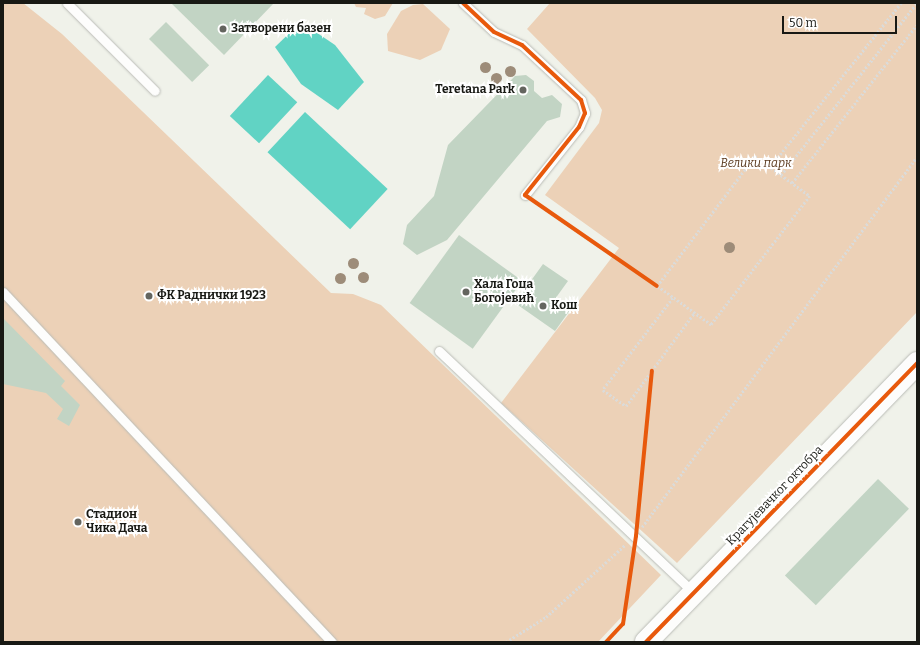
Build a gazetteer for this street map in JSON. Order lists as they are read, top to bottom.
{
  "streets": {
    "street": ["Крагујевачког октобра"]
  },
  "parks": ["Велики парк"],
  "places": [
    "Затворени базен",
    "Teretana Park",
    "Хала Гоца Богојевић",
    "ФК Раднички 1923",
    "Кош",
    "Стадион Чика Дача"
  ],
  "scale_bar": "50 m"
}
